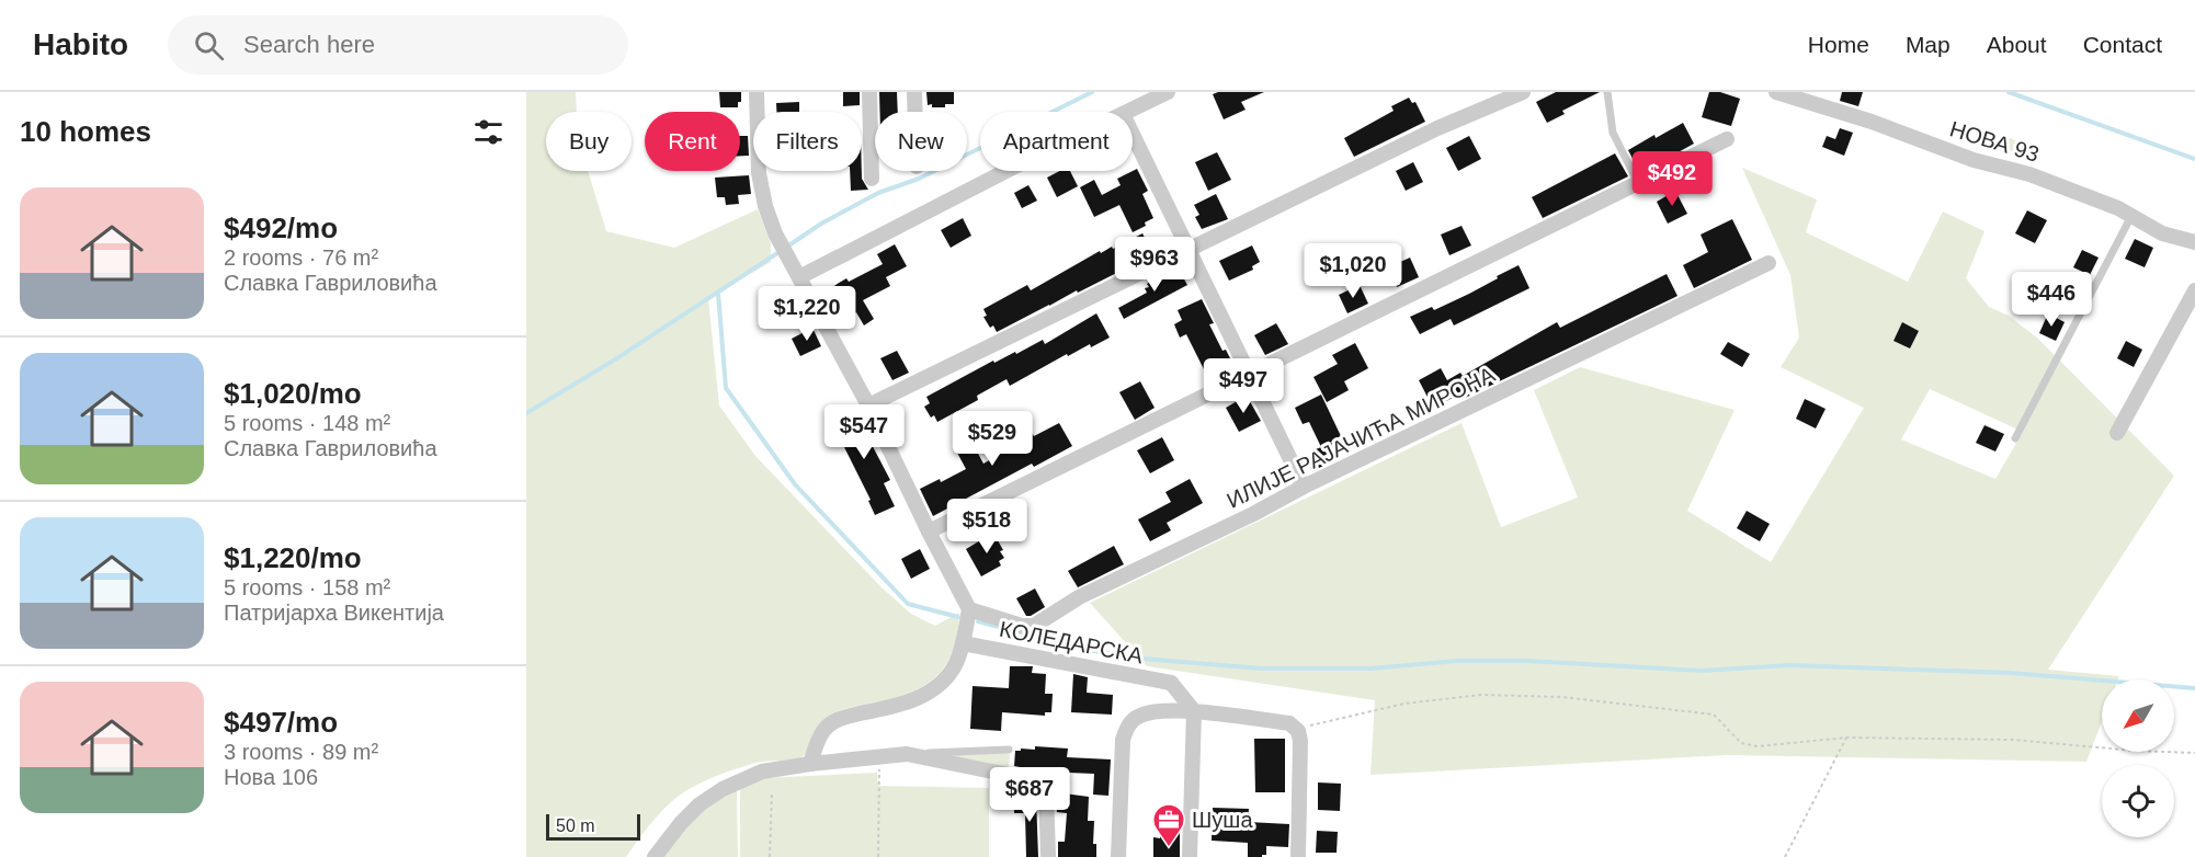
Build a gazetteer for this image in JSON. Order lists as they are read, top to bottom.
{
  "streets": {
    "street": ["НОВА 93", "ИЛИЈЕ РАЈАЧИЋА МИРОНА", "КОЛЕДАРСКА"]
  },
  "places": {
    "office": ["Шуша"]
  },
  "scale_bar": "50 m",
  "north": "bottom left",
  "page": {
    "header": "Habito",
    "search": "Search here",
    "nav": [
      "Home",
      "Map",
      "About",
      "Contact"
    ],
    "heading": "10 homes",
    "chip": [
      "Buy",
      "Rent",
      "Filters",
      "New",
      "Apartment"
    ],
    "price": [
      "$492",
      "$963",
      "$1,020",
      "$446",
      "$1,220",
      "$497",
      "$547",
      "$529",
      "$518",
      "$687"
    ],
    "list": [
      {
        "name": "$492/mo",
        "note": "2 rooms · 76 m² · Славка Гавриловића"
      },
      {
        "name": "$1,020/mo",
        "note": "5 rooms · 148 m² · Славка Гавриловића"
      },
      {
        "name": "$1,220/mo",
        "note": "5 rooms · 158 m² · Патријарха Викентија"
      },
      {
        "name": "$497/mo",
        "note": "3 rooms · 89 m² · Нова 106"
      }
    ],
    "scale": "50 m"
  }
}
